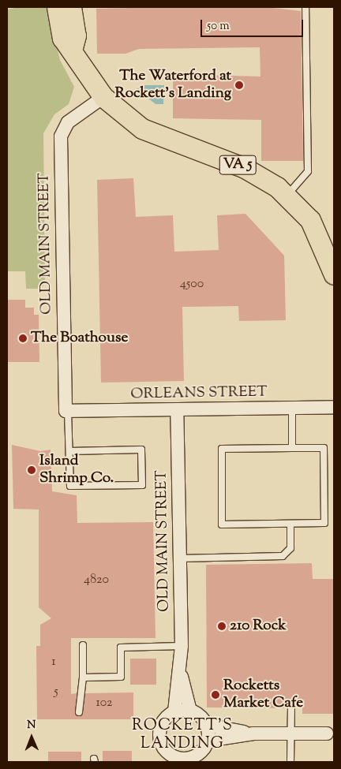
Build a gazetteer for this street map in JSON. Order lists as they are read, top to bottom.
{
  "streets": {
    "main road": ["VA 5"],
    "street": ["OLD MAIN STREET", "ORLEANS STREET"]
  },
  "crossings": [
    ["VA 5", "OLD MAIN STREET"],
    ["OLD MAIN STREET", "ORLEANS STREET"]
  ],
  "districts": ["ROCKETT'S LANDING"],
  "places": [
    "The Waterford at Rockett's Landing",
    "The Boathouse",
    "Island Shrimp Co.",
    "210 Rock",
    "Rocketts Market Cafe"
  ],
  "house_numbers": [
    "4500",
    "4820",
    "1",
    "5",
    "102"
  ],
  "scale_bar": "50 m",
  "north": "top"
}
